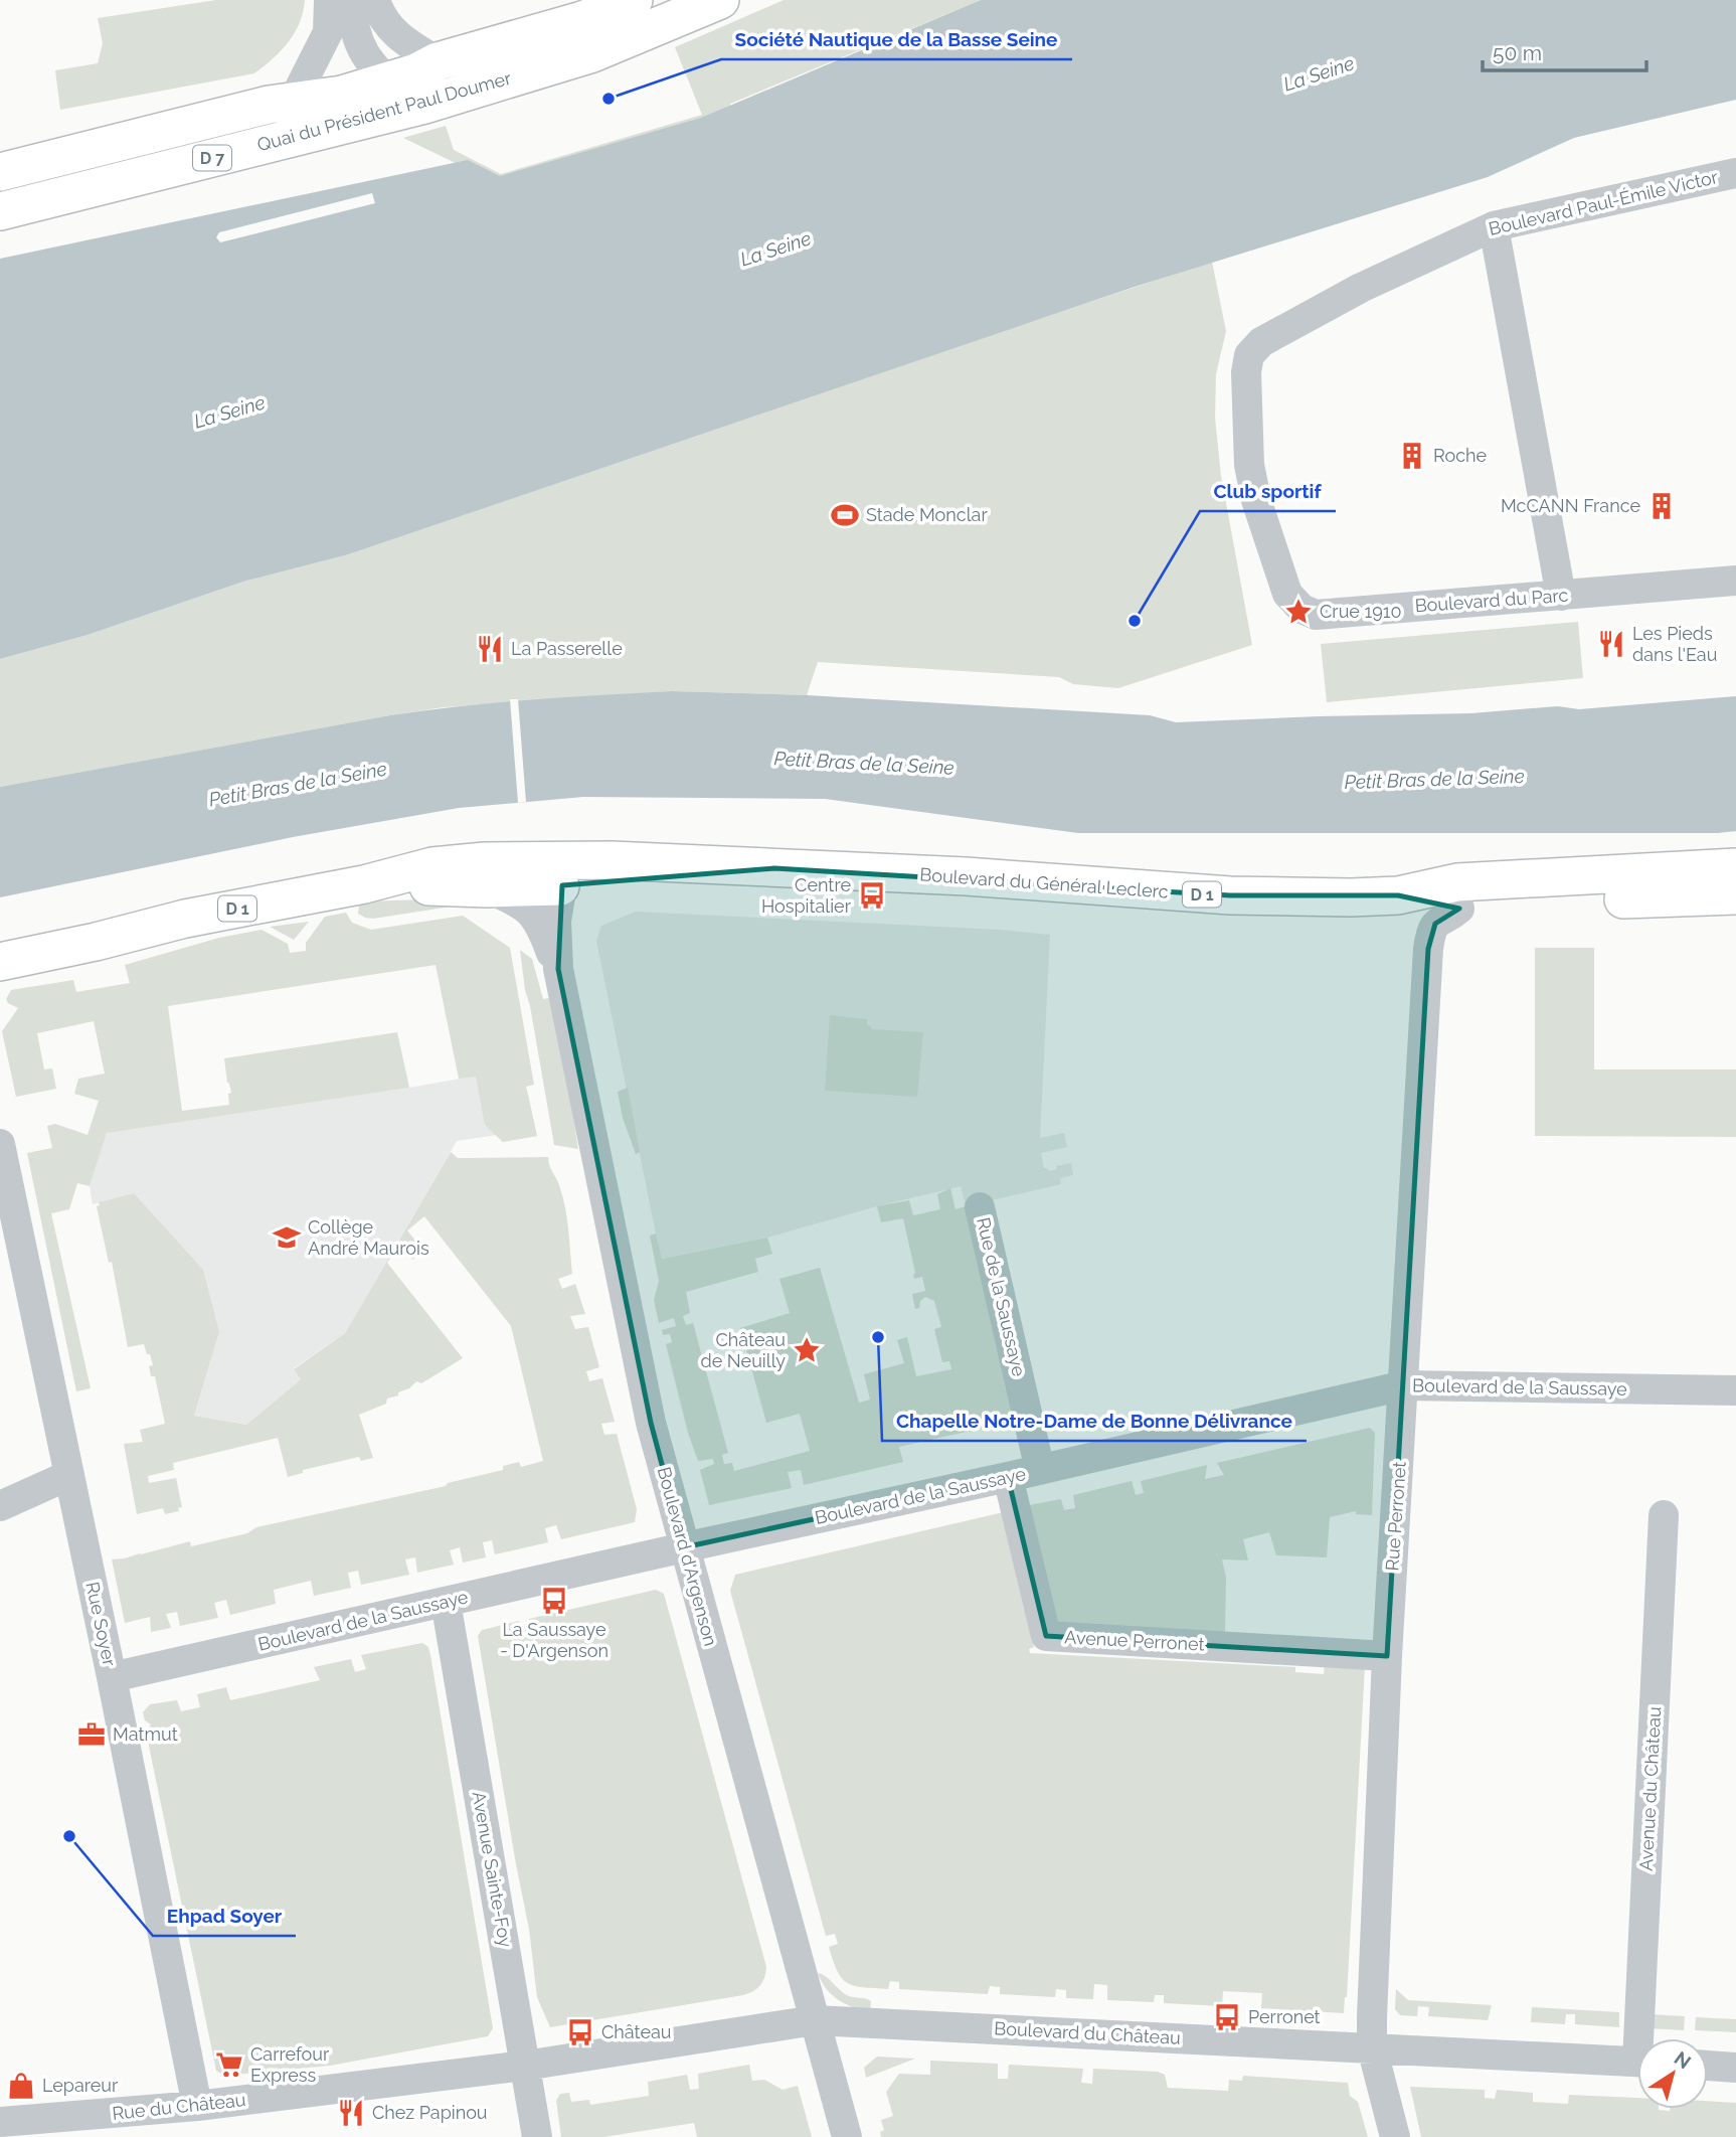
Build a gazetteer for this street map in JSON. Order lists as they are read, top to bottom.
{
  "streets": {
    "main road": [
      "Quai du Président Paul Doumer",
      "D 7",
      "Boulevard du Général Leclerc",
      "D 1"
    ],
    "street": [
      "Boulevard Paul-Émile Victor",
      "Boulevard du Parc",
      "Rue de la Saussaye",
      "Boulevard de la Saussaye",
      "Rue Perronet",
      "Boulevard d'Argenson",
      "Rue Soyer",
      "Avenue Perronet",
      "Avenue du Château",
      "Avenue Sainte-Foy",
      "Boulevard du Château",
      "Rue du Château"
    ]
  },
  "crossings": [
    ["Boulevard Paul-Émile Victor", "Boulevard du Parc"],
    ["Boulevard du Général Leclerc", "Rue Perronet"],
    ["Boulevard du Général Leclerc", "Boulevard d'Argenson"],
    ["Rue de la Saussaye", "Boulevard de la Saussaye"],
    ["Boulevard de la Saussaye", "Rue Perronet"],
    ["Boulevard de la Saussaye", "Boulevard d'Argenson"],
    ["Boulevard de la Saussaye", "Rue Soyer"],
    ["Boulevard de la Saussaye", "Avenue Perronet"],
    ["Boulevard de la Saussaye", "Avenue Sainte-Foy"],
    ["Rue Perronet", "Avenue Perronet"],
    ["Rue Perronet", "Boulevard du Château"],
    ["Boulevard d'Argenson", "Boulevard du Château"],
    ["Rue Soyer", "Rue du Château"],
    ["Avenue Sainte-Foy", "Boulevard du Château"],
    ["Avenue Sainte-Foy", "Rue du Château"],
    ["Boulevard du Château", "Rue du Château"]
  ],
  "water": ["La Seine", "Petit Bras de la Seine"],
  "places": {
    "other": [
      "Société Nautique de la Basse Seine",
      "Club sportif",
      "Chapelle Notre-Dame de Bonne Délivrance",
      "Ehpad Soyer"
    ],
    "building": ["Roche", "McCANN France"],
    "sports": ["Stade Monclar"],
    "place": ["Crue 1910", "Château de Neuilly"],
    "restaurant": ["Les Pieds dans l'Eau", "La Passerelle", "Chez Papinou"],
    "bus stop": [
      "Centre Hospitalier",
      "La Saussaye - D'Argenson",
      "Perronet",
      "Château"
    ],
    "school or university": ["Collège André Maurois"],
    "office": ["Matmut"],
    "supermarket": ["Carrefour Express"],
    "shop": ["Lepareur"]
  },
  "scale_bar": "50 m",
  "north": "top right"
}
